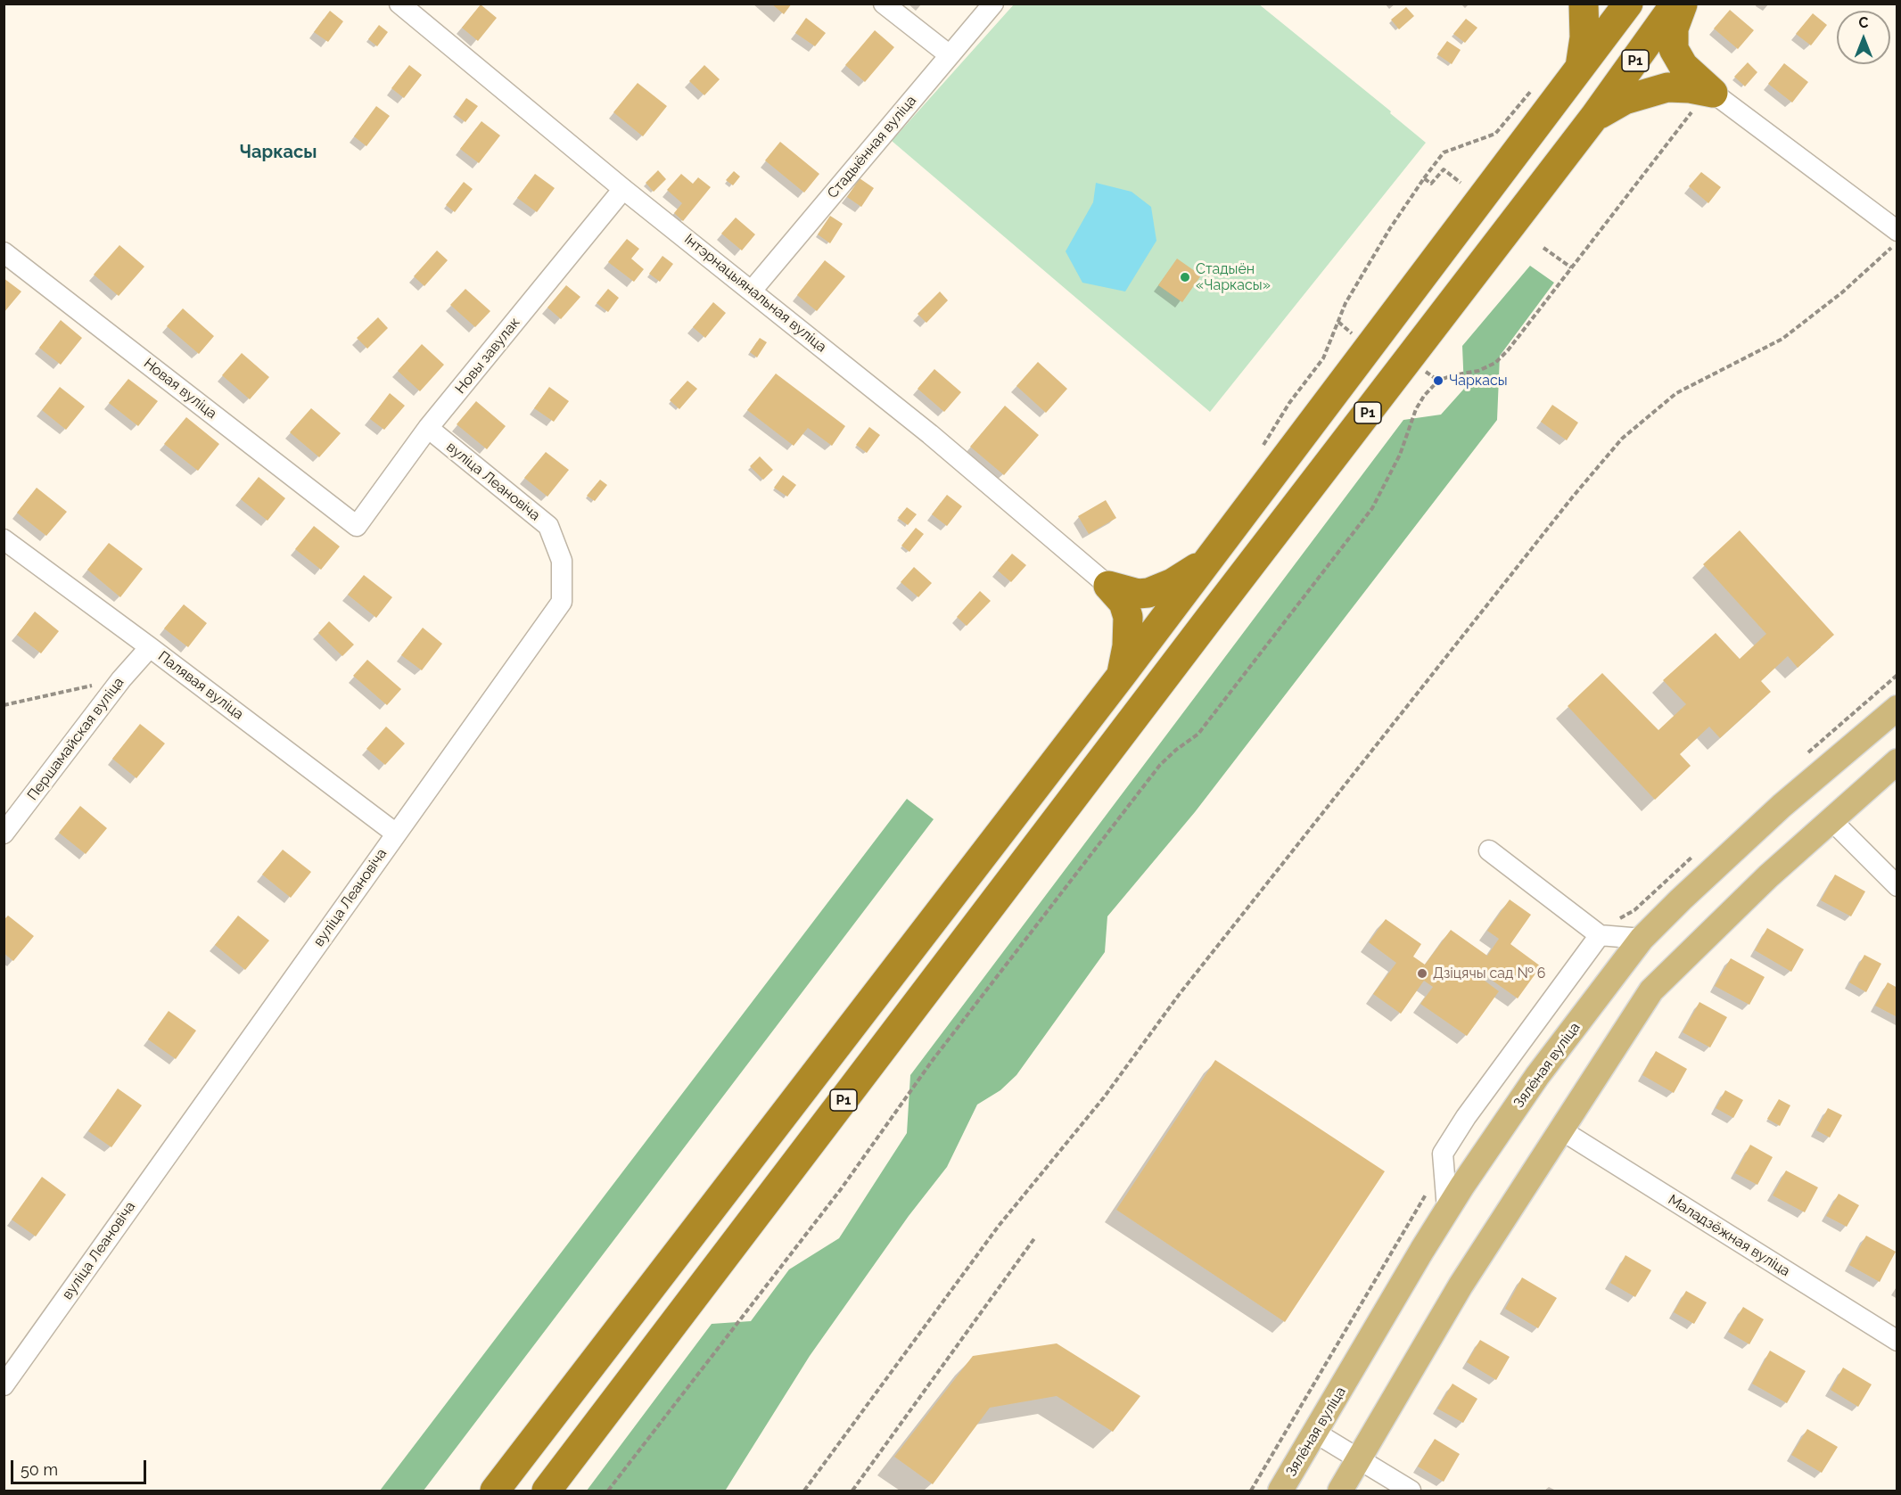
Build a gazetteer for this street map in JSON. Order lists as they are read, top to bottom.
{
  "streets": {
    "highway": ["Р1"],
    "main road": ["Зялёная вуліца"],
    "street": [
      "Стадыённая вуліца",
      "Інтэрнацыянальная вуліца",
      "Новы завулак",
      "Новая вуліца",
      "вуліца Леановіча",
      "Палявая вуліца",
      "Першамайская вуліца",
      "Маладзёжная вуліца"
    ]
  },
  "crossings": [
    ["Стадыённая вуліца", "Інтэрнацыянальная вуліца"],
    ["Інтэрнацыянальная вуліца", "Новы завулак"],
    ["Новы завулак", "Новая вуліца"],
    ["Новы завулак", "вуліца Леановіча"],
    ["вуліца Леановіча", "Палявая вуліца"],
    ["Палявая вуліца", "Першамайская вуліца"]
  ],
  "districts": ["Чаркасы"],
  "places": ["Стадыён «Чаркасы»", "Чаркасы", "Дзіцячы сад № 6"],
  "scale_bar": "50 m",
  "north": "top"
}
